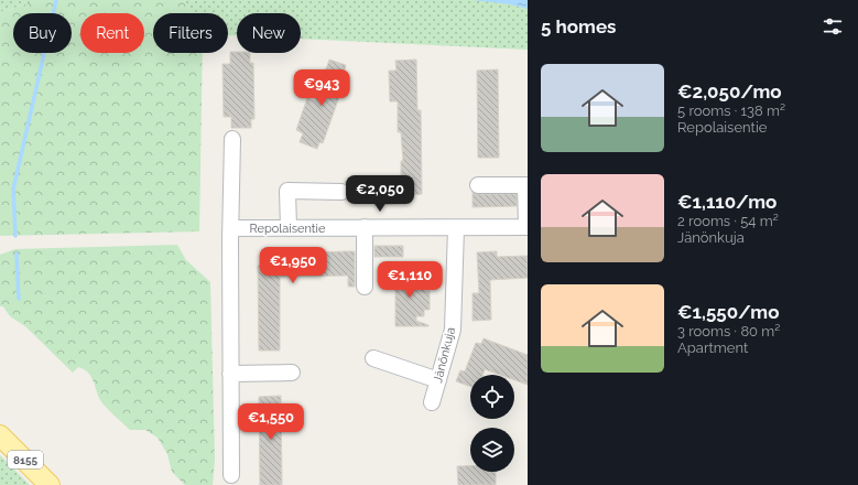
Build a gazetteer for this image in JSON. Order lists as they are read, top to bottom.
{
  "streets": {
    "main road": ["8155"],
    "street": ["Repolaisentie", "Jänönkuja"]
  },
  "crossings": [
    ["Repolaisentie", "Jänönkuja"]
  ],
  "page": {
    "heading": "5 homes",
    "chip": [
      "Buy",
      "Rent",
      "Filters",
      "New"
    ],
    "list": [
      {
        "name": "€2,050/mo",
        "note": "5 rooms · 138 m² · Repolaisentie"
      },
      {
        "name": "€1,110/mo",
        "note": "2 rooms · 54 m² · Jänönkuja"
      },
      {
        "name": "€1,550/mo",
        "note": "3 rooms · 80 m² · Apartment"
      }
    ],
    "price": [
      "€943",
      "€2,050",
      "€1,950",
      "€1,110",
      "€1,550"
    ]
  }
}
